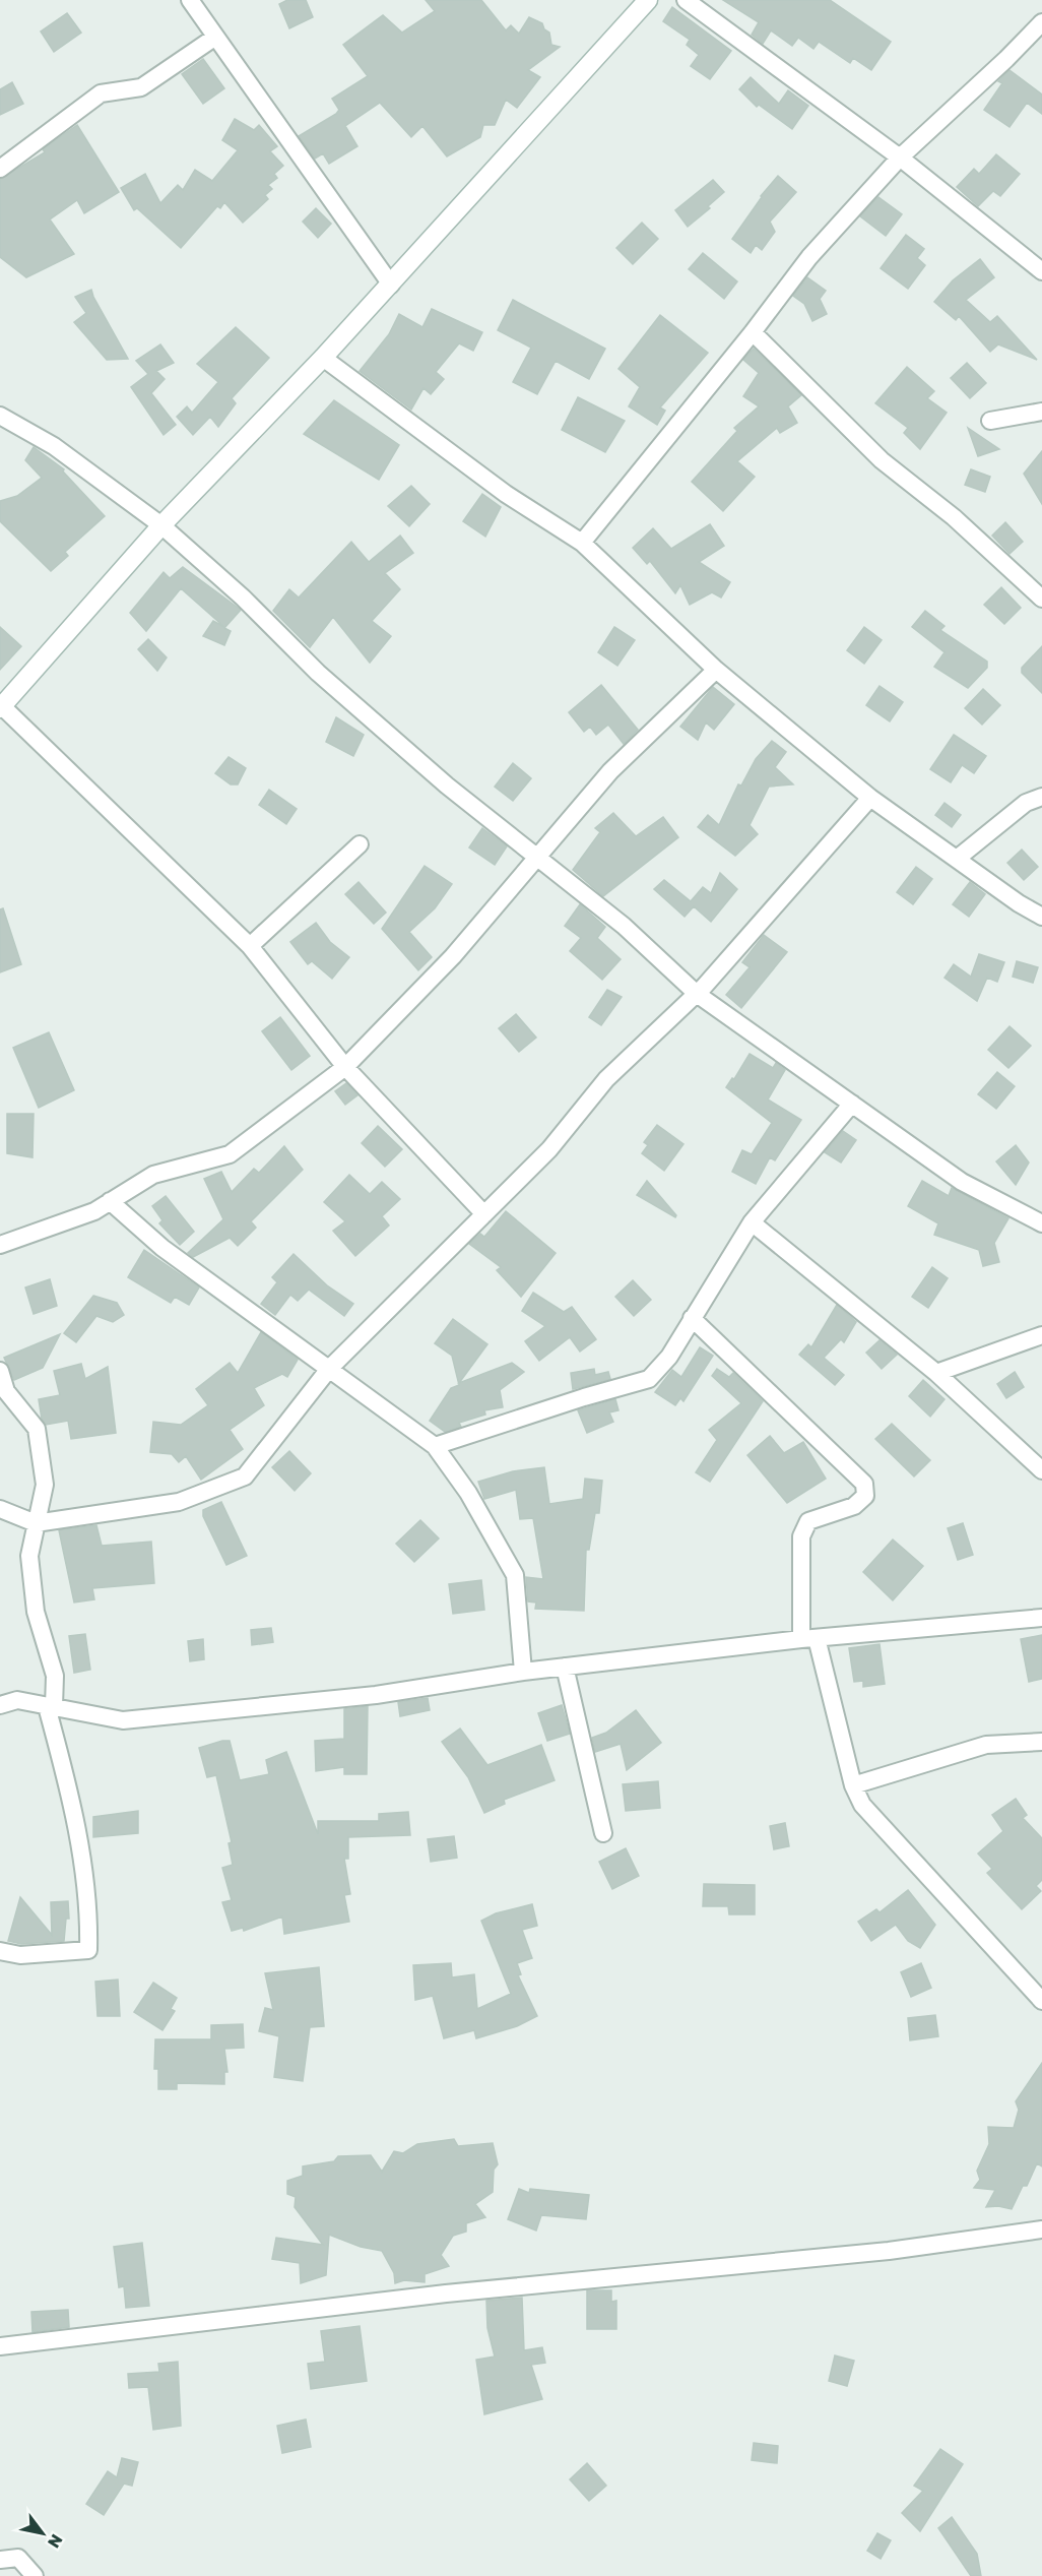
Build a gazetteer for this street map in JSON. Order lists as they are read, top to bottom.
{
  "north": "bottom right"
}
